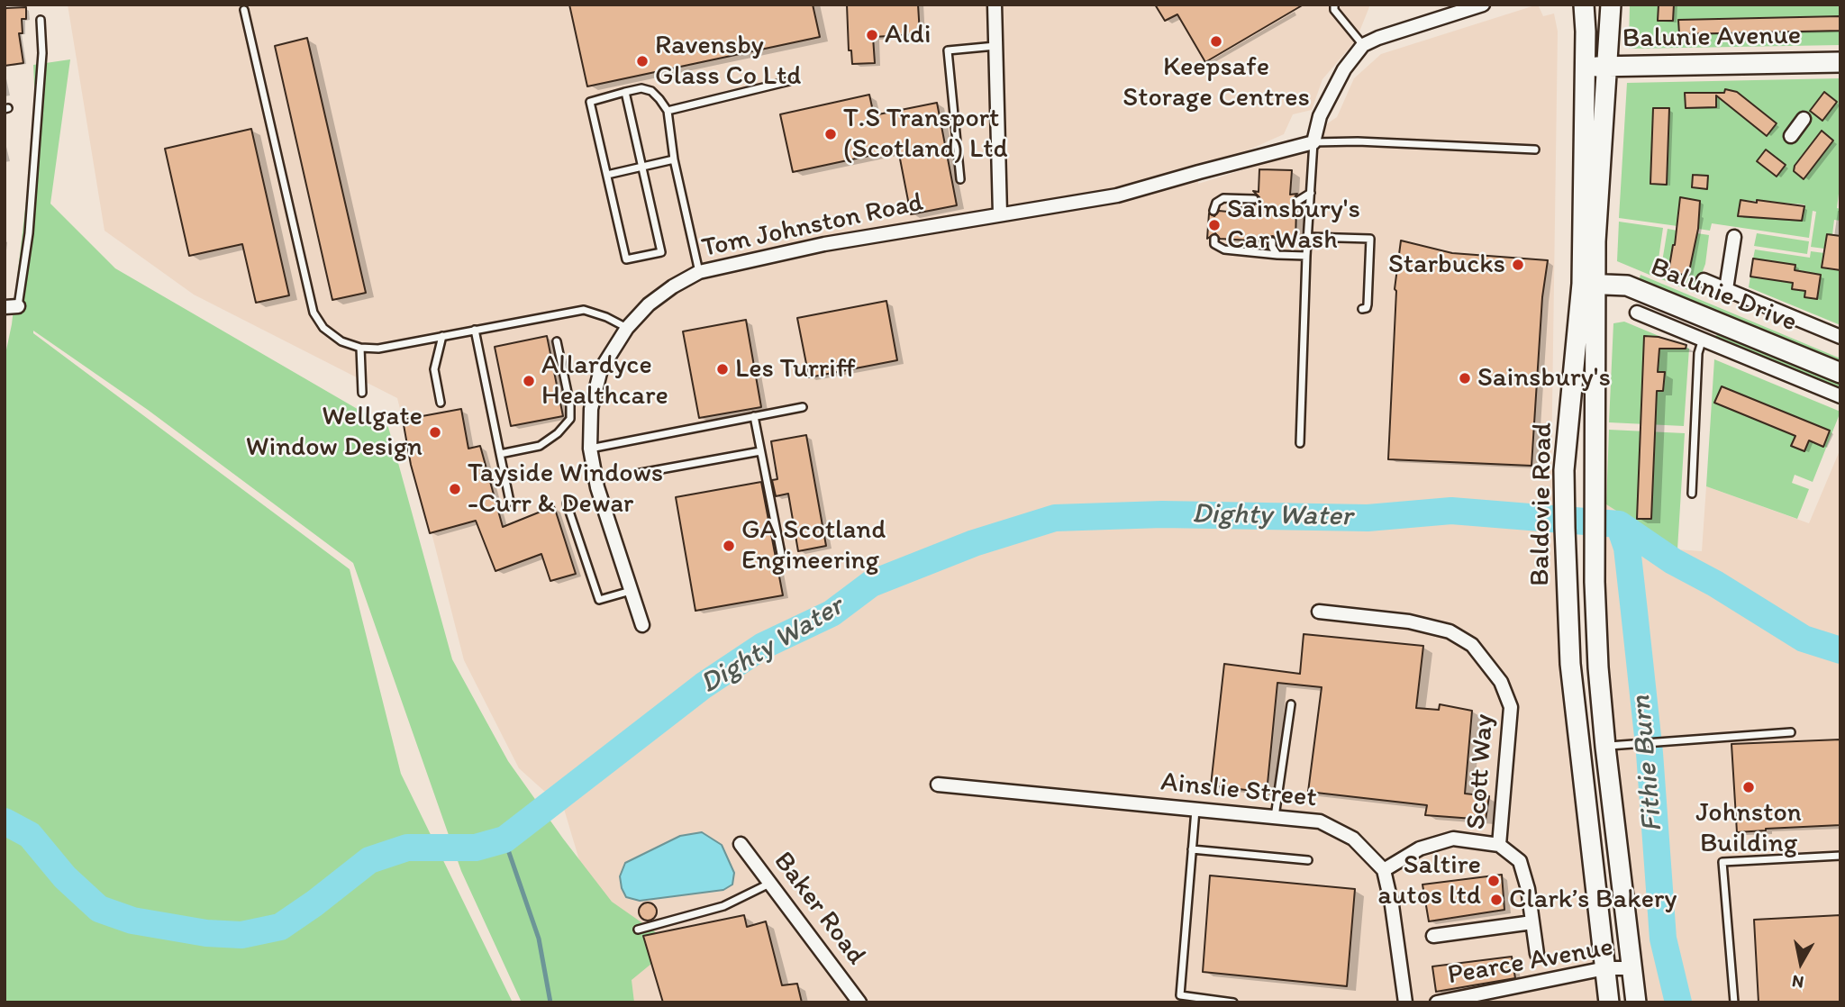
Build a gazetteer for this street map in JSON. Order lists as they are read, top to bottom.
{
  "streets": {
    "main road": ["Balunie Avenue", "Balunie Drive", "Baldovie Road"],
    "street": [
      "Tom Johnston Road",
      "Scott Way",
      "Ainslie Street",
      "Baker Road",
      "Pearce Avenue"
    ]
  },
  "crossings": [
    ["Balunie Avenue", "Baldovie Road"],
    ["Balunie Drive", "Baldovie Road"],
    ["Baldovie Road", "Pearce Avenue"],
    ["Scott Way", "Ainslie Street"]
  ],
  "water": ["Dighty Water", "Fithie Burn"],
  "places": [
    "Aldi",
    "Keepsafe Storage Centres",
    "Ravensby Glass Co Ltd",
    "T.S Transport (Scotland) Ltd",
    "Sainsbury's Car Wash",
    "Starbucks",
    "Les Turriff",
    "Sainsbury's",
    "Allardyce Healthcare",
    "Wellgate Window Design",
    "Tayside Windows -Curr & Dewar",
    "GA Scotland Engineering",
    "Johnston Building",
    "Saltire autos ltd",
    "Clark’s Bakery"
  ],
  "north": "bottom"
}
